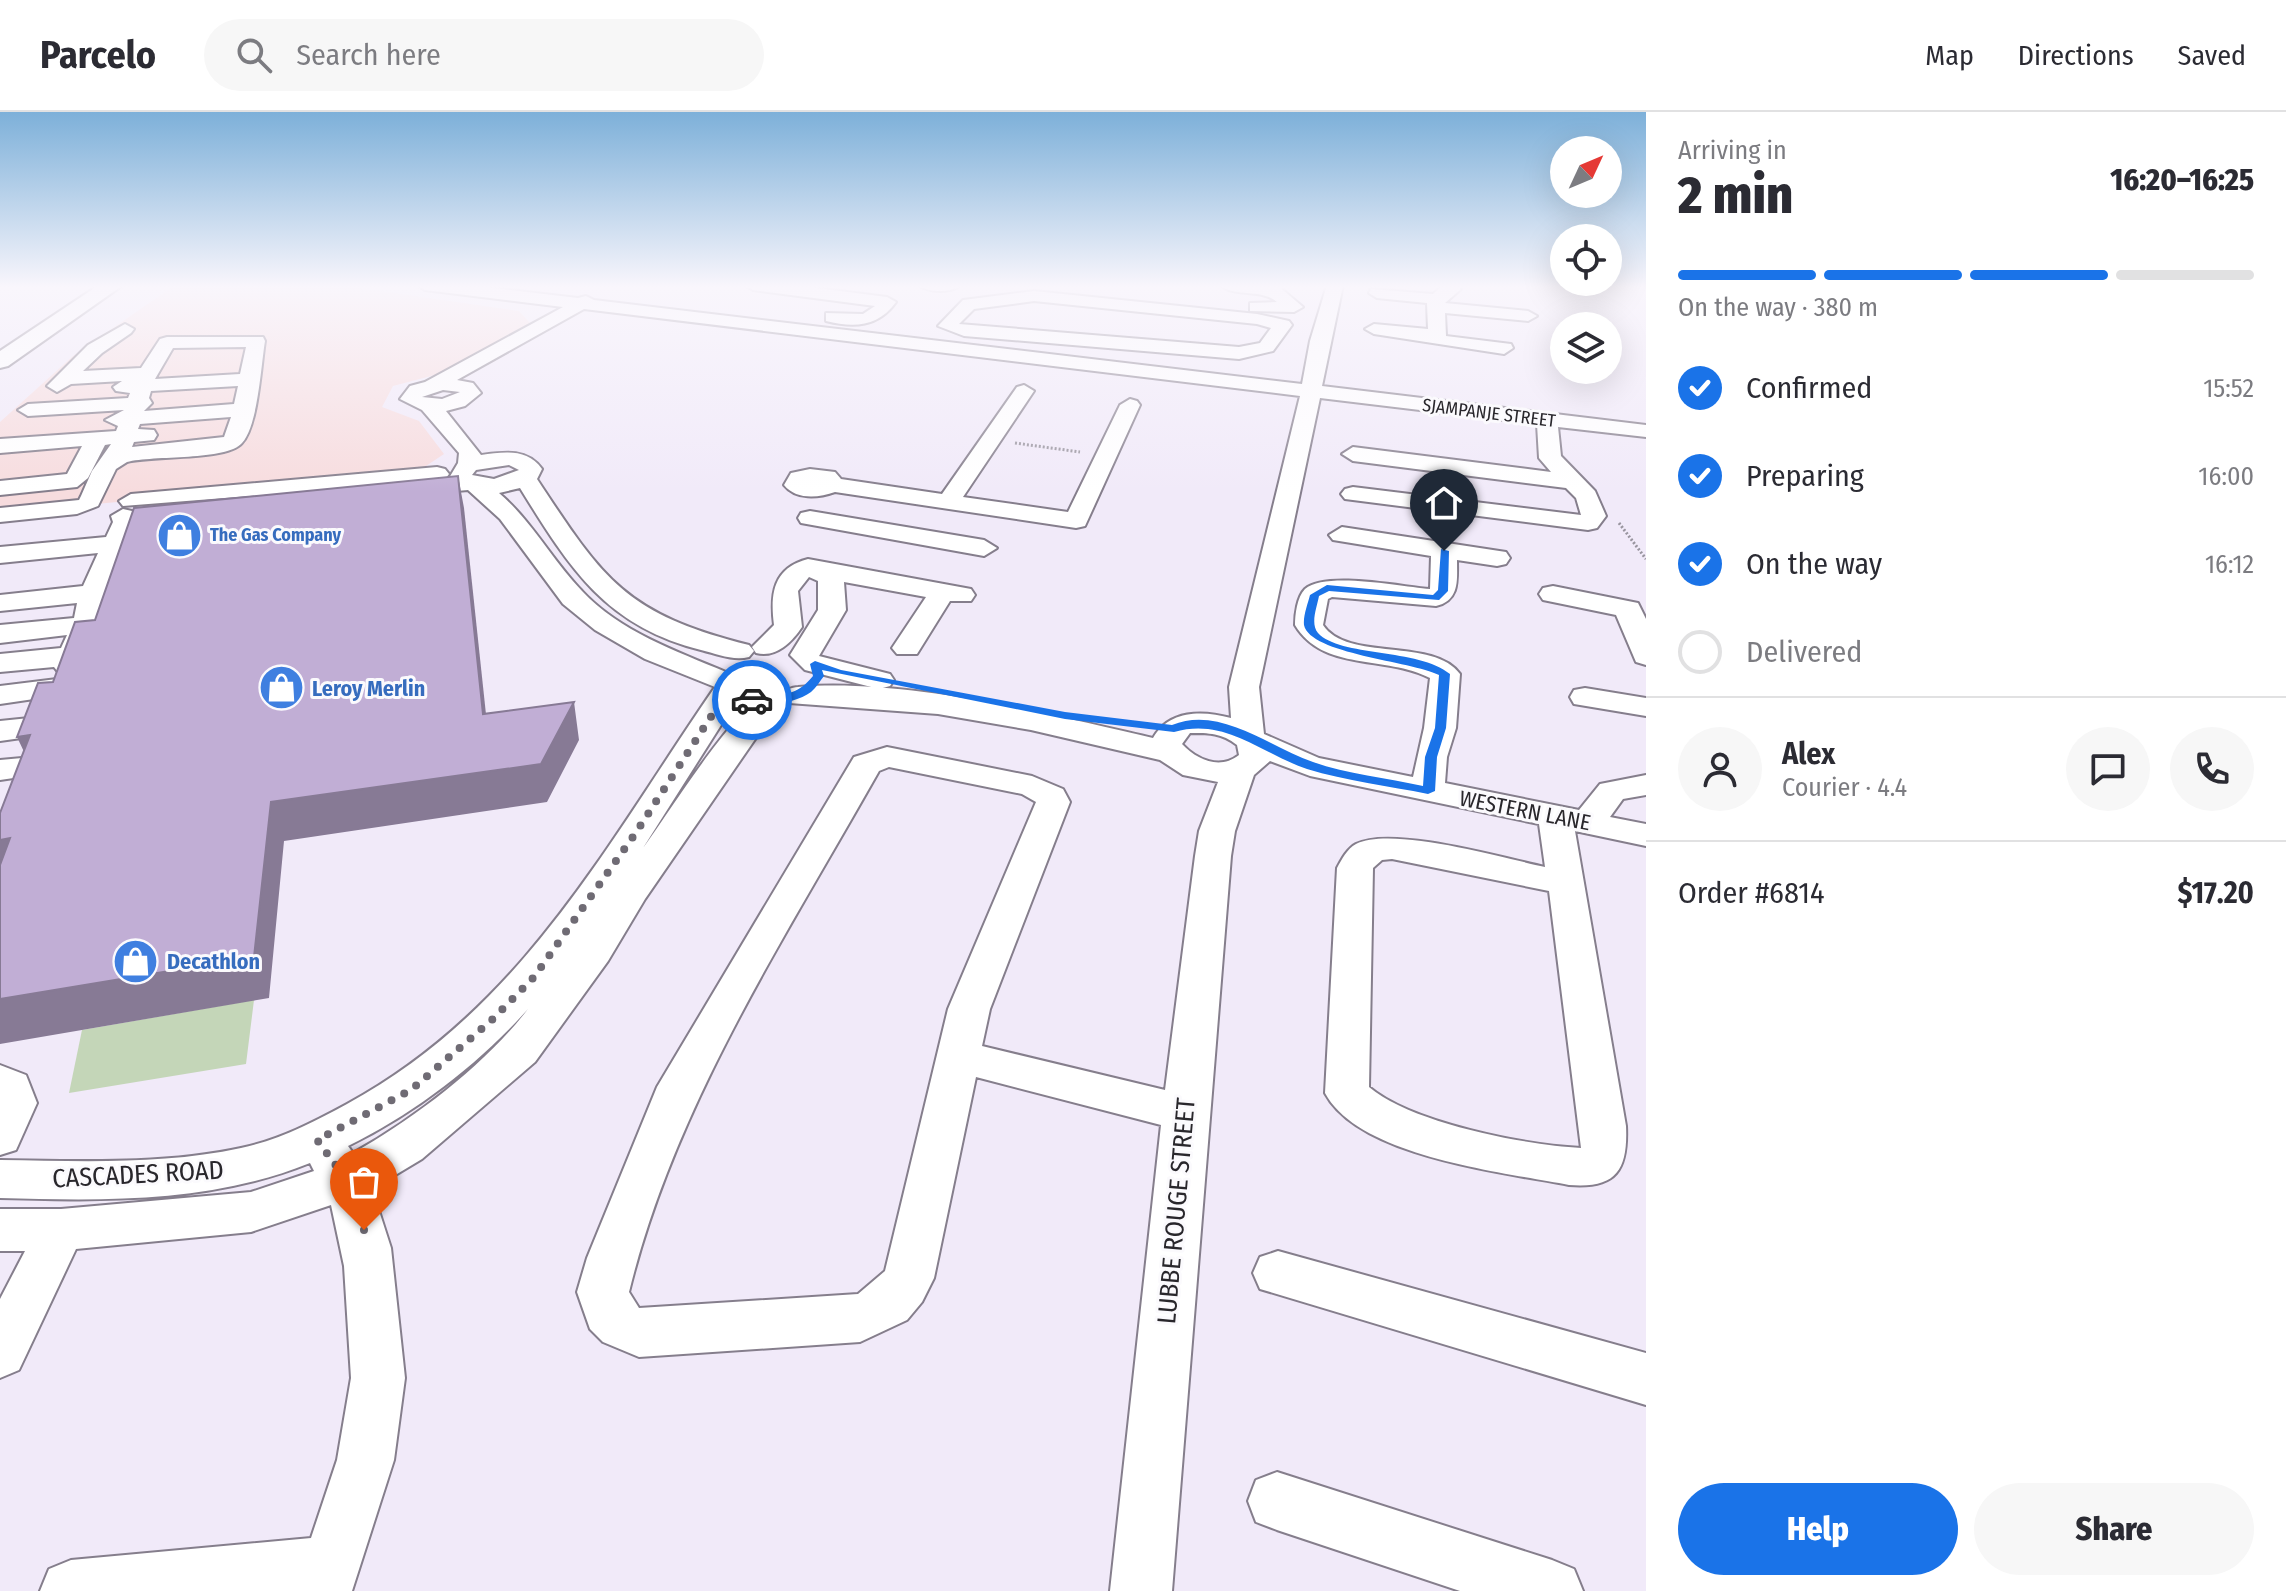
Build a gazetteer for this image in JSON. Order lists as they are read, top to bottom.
{
  "streets": {
    "street": [
      "SJAMPANJE STREET",
      "WESTERN LANE",
      "CASCADES ROAD",
      "LUBBE ROUGE STREET"
    ]
  },
  "crossings": [
    ["SJAMPANJE STREET", "LUBBE ROUGE STREET"],
    ["WESTERN LANE", "LUBBE ROUGE STREET"]
  ],
  "places": {
    "shop": ["The Gas Company", "Leroy Merlin", "Decathlon"]
  },
  "north": "top right",
  "page": {
    "header": "Parcelo",
    "search": "Search here",
    "nav": ["Map", "Directions", "Saved"],
    "heading": ["2 min", "Arriving in", "16:20–16:25"],
    "panel": [
      "Alex",
      "Courier · 4.4",
      "Order #6814",
      "$17.20"
    ],
    "bar": "On the way · 380 m",
    "list": [
      ["Confirmed", "15:52"],
      ["Preparing", "16:00"],
      ["On the way", "16:12"],
      "Delivered"
    ],
    "buttons": ["Help", "Share"]
  }
}
